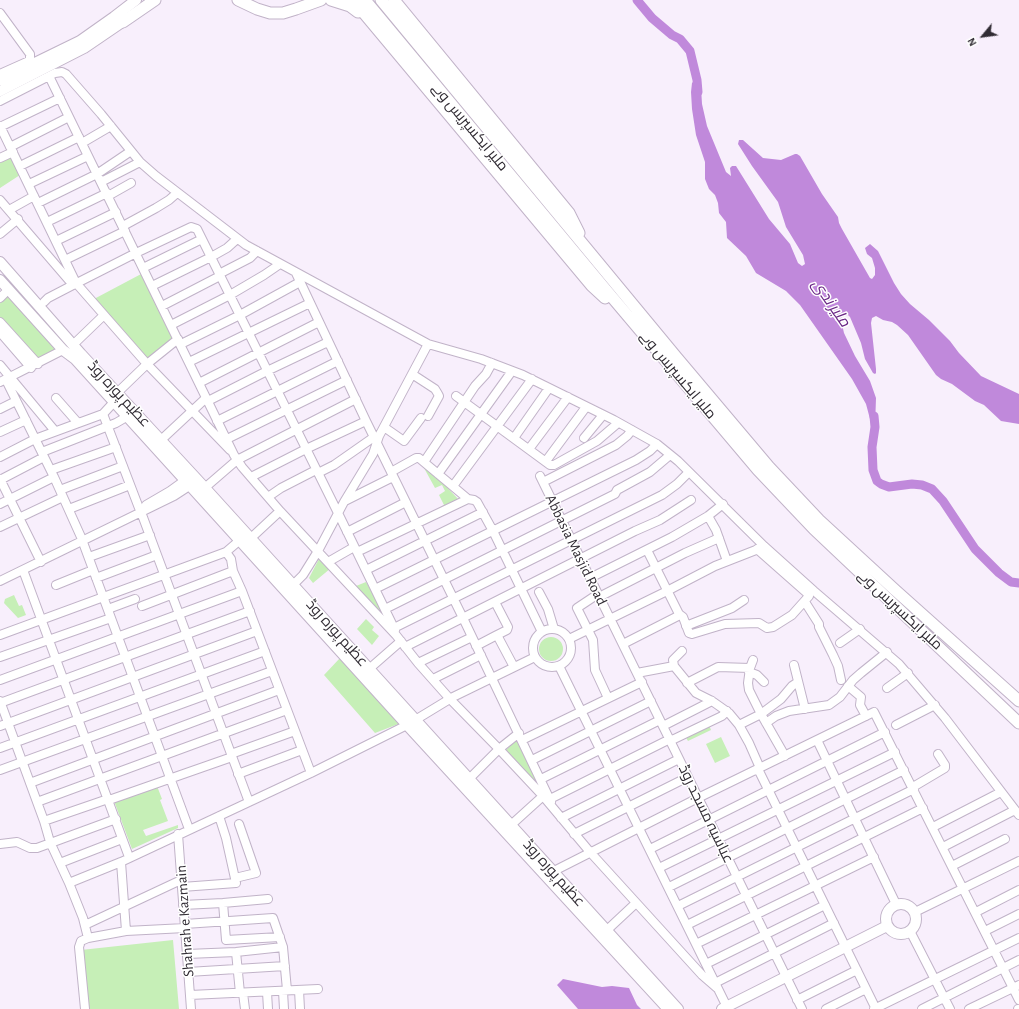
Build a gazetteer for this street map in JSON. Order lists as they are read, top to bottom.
{
  "streets": {
    "highway": ["ملیر ایکسپریس وے"],
    "main road": ["عظیم پورہ روڈ"],
    "street": ["Abbasia Masjid Road", "عباسیہ مسجد روڈ", "Shahrah e Kazmain"]
  },
  "crossings": [
    ["Abbasia Masjid Road", "عباسیہ مسجد روڈ"]
  ],
  "water": ["ملیر ندی"],
  "north": "bottom left"
}
